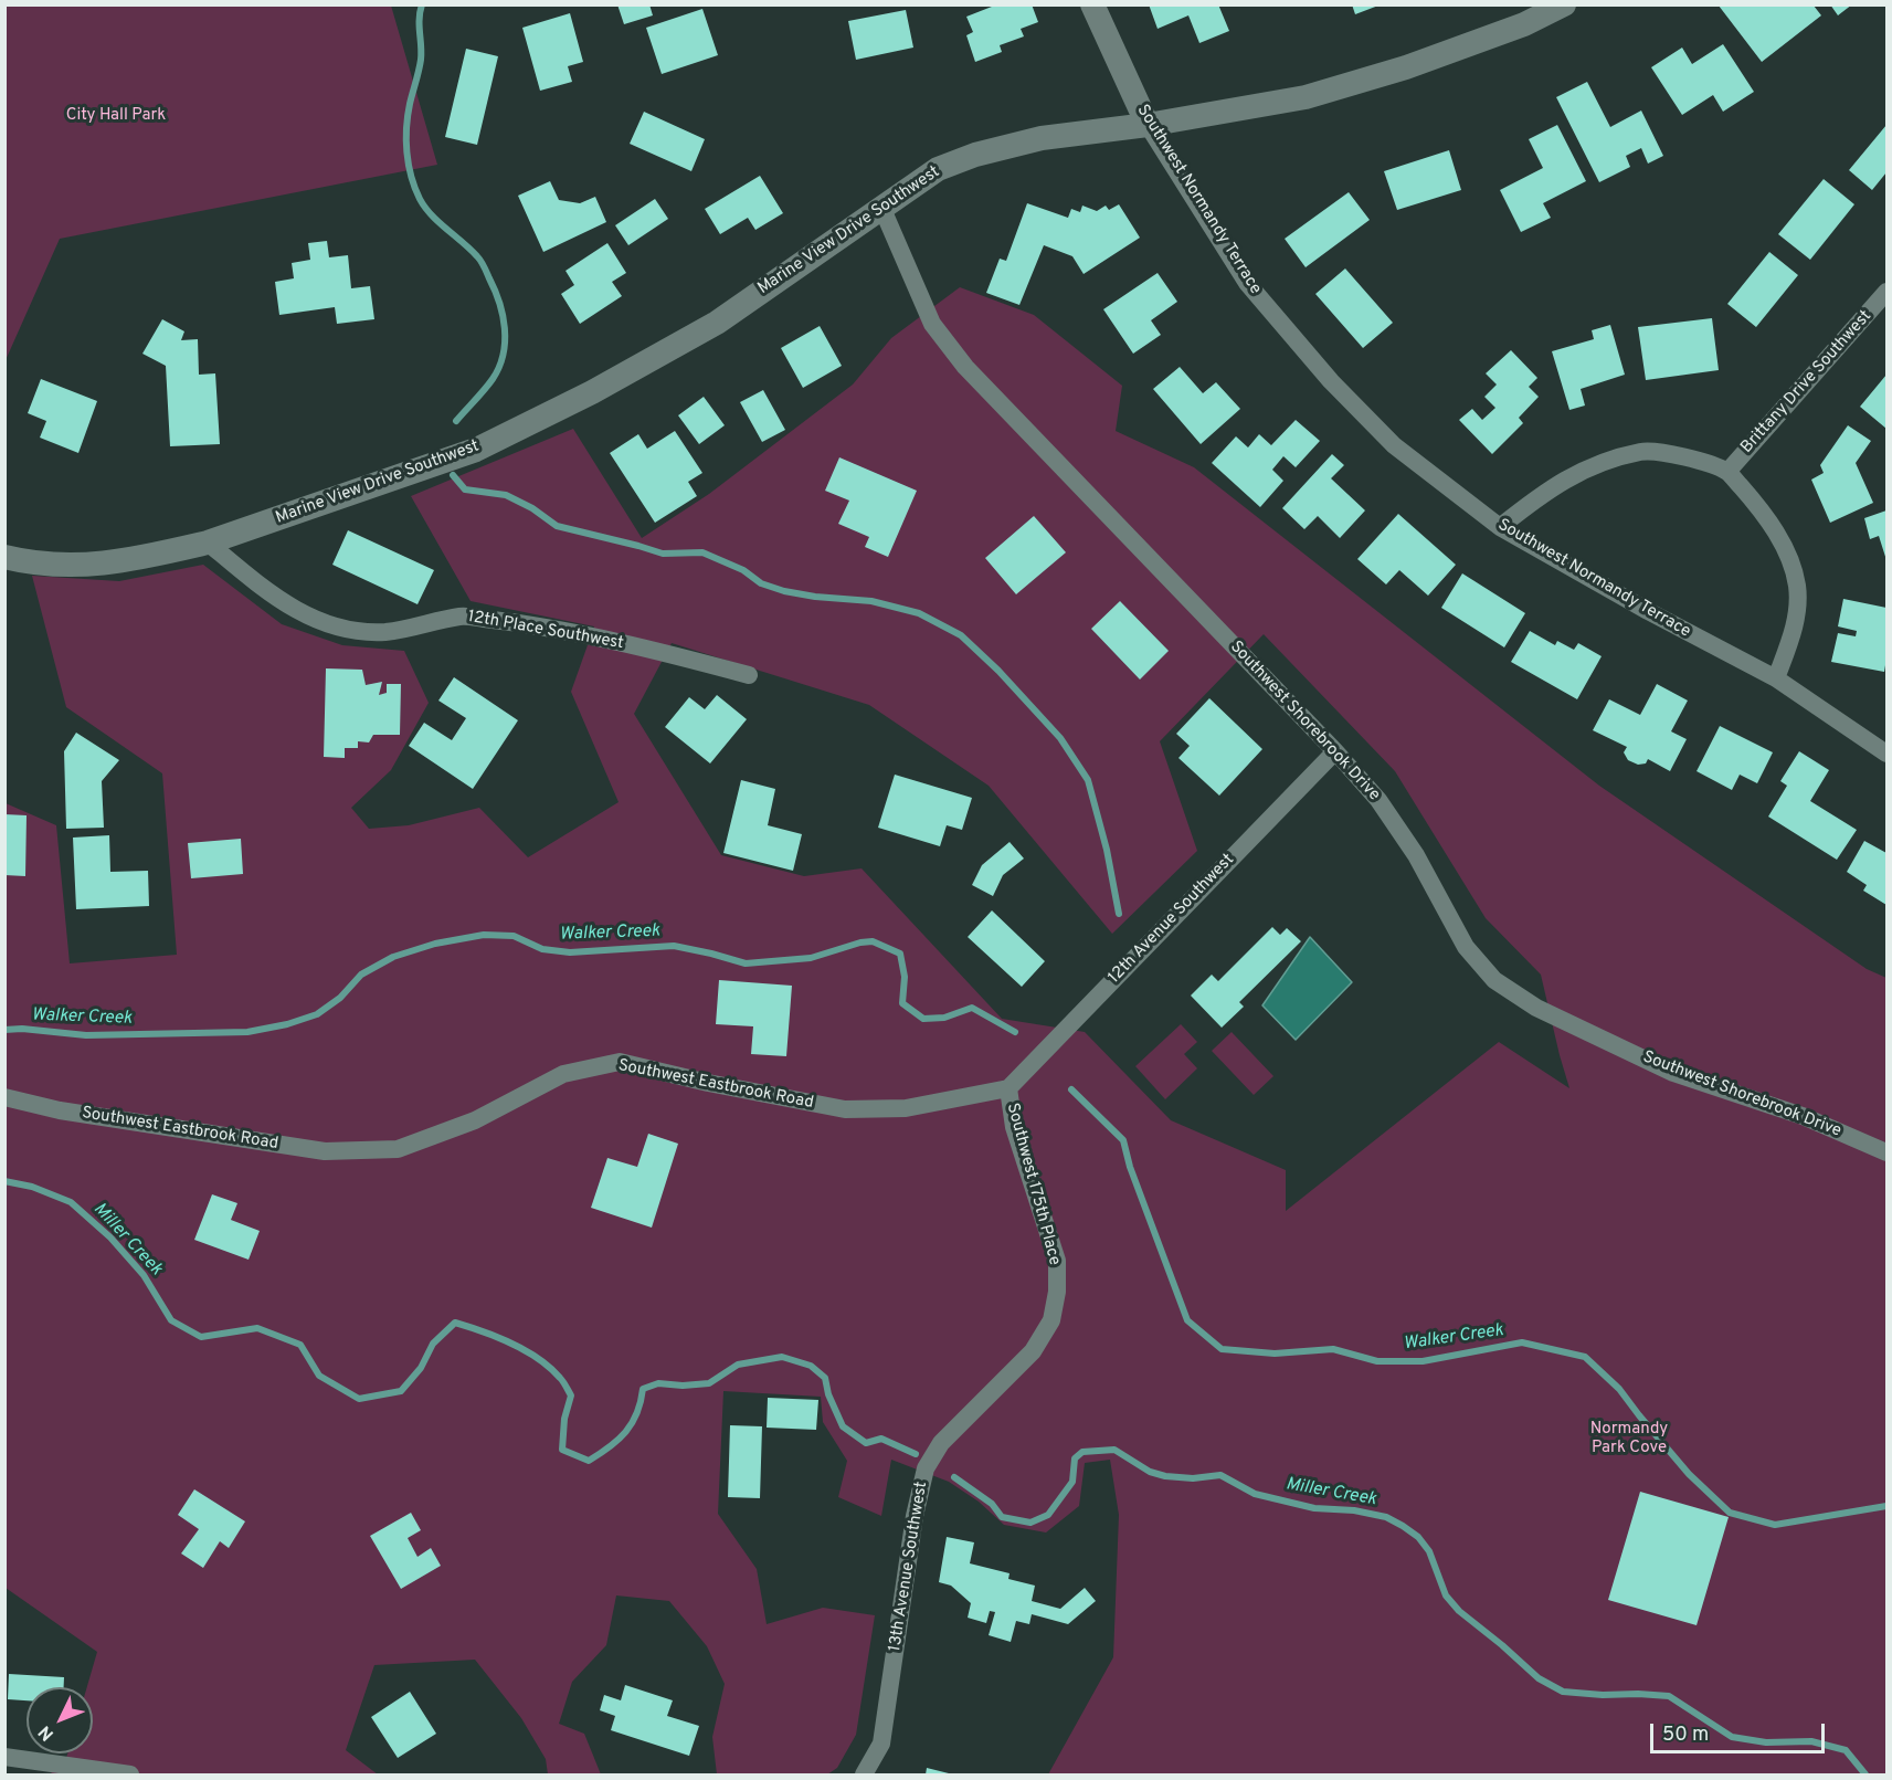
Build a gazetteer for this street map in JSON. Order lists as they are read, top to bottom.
{
  "streets": {
    "street": [
      "Southwest Normandy Terrace",
      "Marine View Drive Southwest",
      "Brittany Drive Southwest",
      "12th Place Southwest",
      "Southwest Shorebrook Drive",
      "12th Avenue Southwest",
      "Southwest Eastbrook Road",
      "Southwest 175th Place",
      "13th Avenue Southwest"
    ]
  },
  "crossings": [
    ["Southwest Normandy Terrace", "Marine View Drive Southwest"],
    ["Marine View Drive Southwest", "12th Place Southwest"],
    ["Marine View Drive Southwest", "Southwest Shorebrook Drive"],
    ["Southwest Shorebrook Drive", "12th Avenue Southwest"],
    ["12th Avenue Southwest", "Southwest Eastbrook Road"],
    ["12th Avenue Southwest", "Southwest 175th Place"],
    ["Southwest Eastbrook Road", "Southwest 175th Place"],
    ["Southwest 175th Place", "13th Avenue Southwest"]
  ],
  "water": ["Walker Creek", "Miller Creek"],
  "parks": ["City Hall Park", "Normandy Park Cove"],
  "scale_bar": "50 m",
  "north": "bottom left"
}
